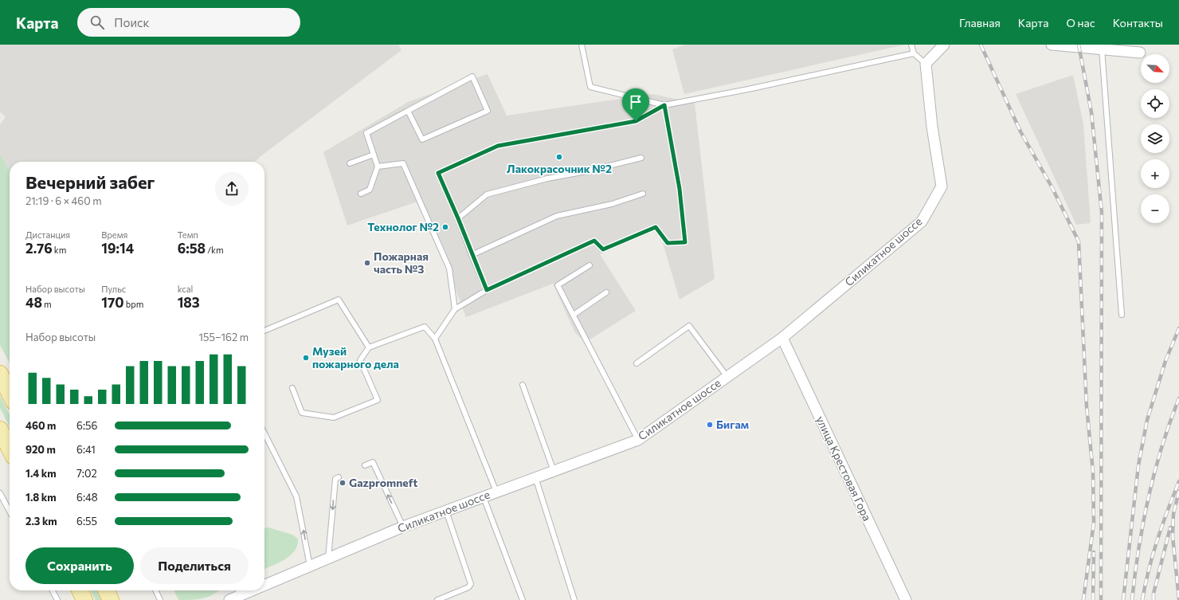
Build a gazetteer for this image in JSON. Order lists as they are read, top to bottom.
{
  "streets": {
    "street": ["Силикатное шоссе", "улица Крестовая Гора"]
  },
  "crossings": [
    ["Силикатное шоссе", "улица Крестовая Гора"]
  ],
  "places": [
    "Лакокрасочник №2",
    "Технолог №2",
    "Пожарная часть №3",
    "Музей пожарного дела",
    "Бигам",
    "Gazpromneft"
  ],
  "north": "bottom right",
  "page": {
    "header": "Карта",
    "search": "Поиск",
    "nav": [
      "Главная",
      "Карта",
      "О нас",
      "Контакты"
    ],
    "map_buttons": ["+", "−"],
    "heading": ["Вечерний забег", "21:19 · 6 × 460 m"],
    "stats": [
      ["Дистанция", "2.76 km"],
      ["Время", "19:14"],
      ["Темп", "6:58 /km"],
      ["Набор высоты", "48 m"],
      ["Пульс", "170 bpm"],
      ["kcal", "183"]
    ],
    "chart": ["Набор высоты", "155–162 m"],
    "list": [
      {
        "name": "460 m",
        "note": "6:56"
      },
      {
        "name": "920 m",
        "note": "6:41"
      },
      {
        "name": "1.4 km",
        "note": "7:02"
      },
      {
        "name": "1.8 km",
        "note": "6:48"
      },
      {
        "name": "2.3 km",
        "note": "6:55"
      }
    ],
    "buttons": ["Сохранить", "Поделиться"]
  }
}
